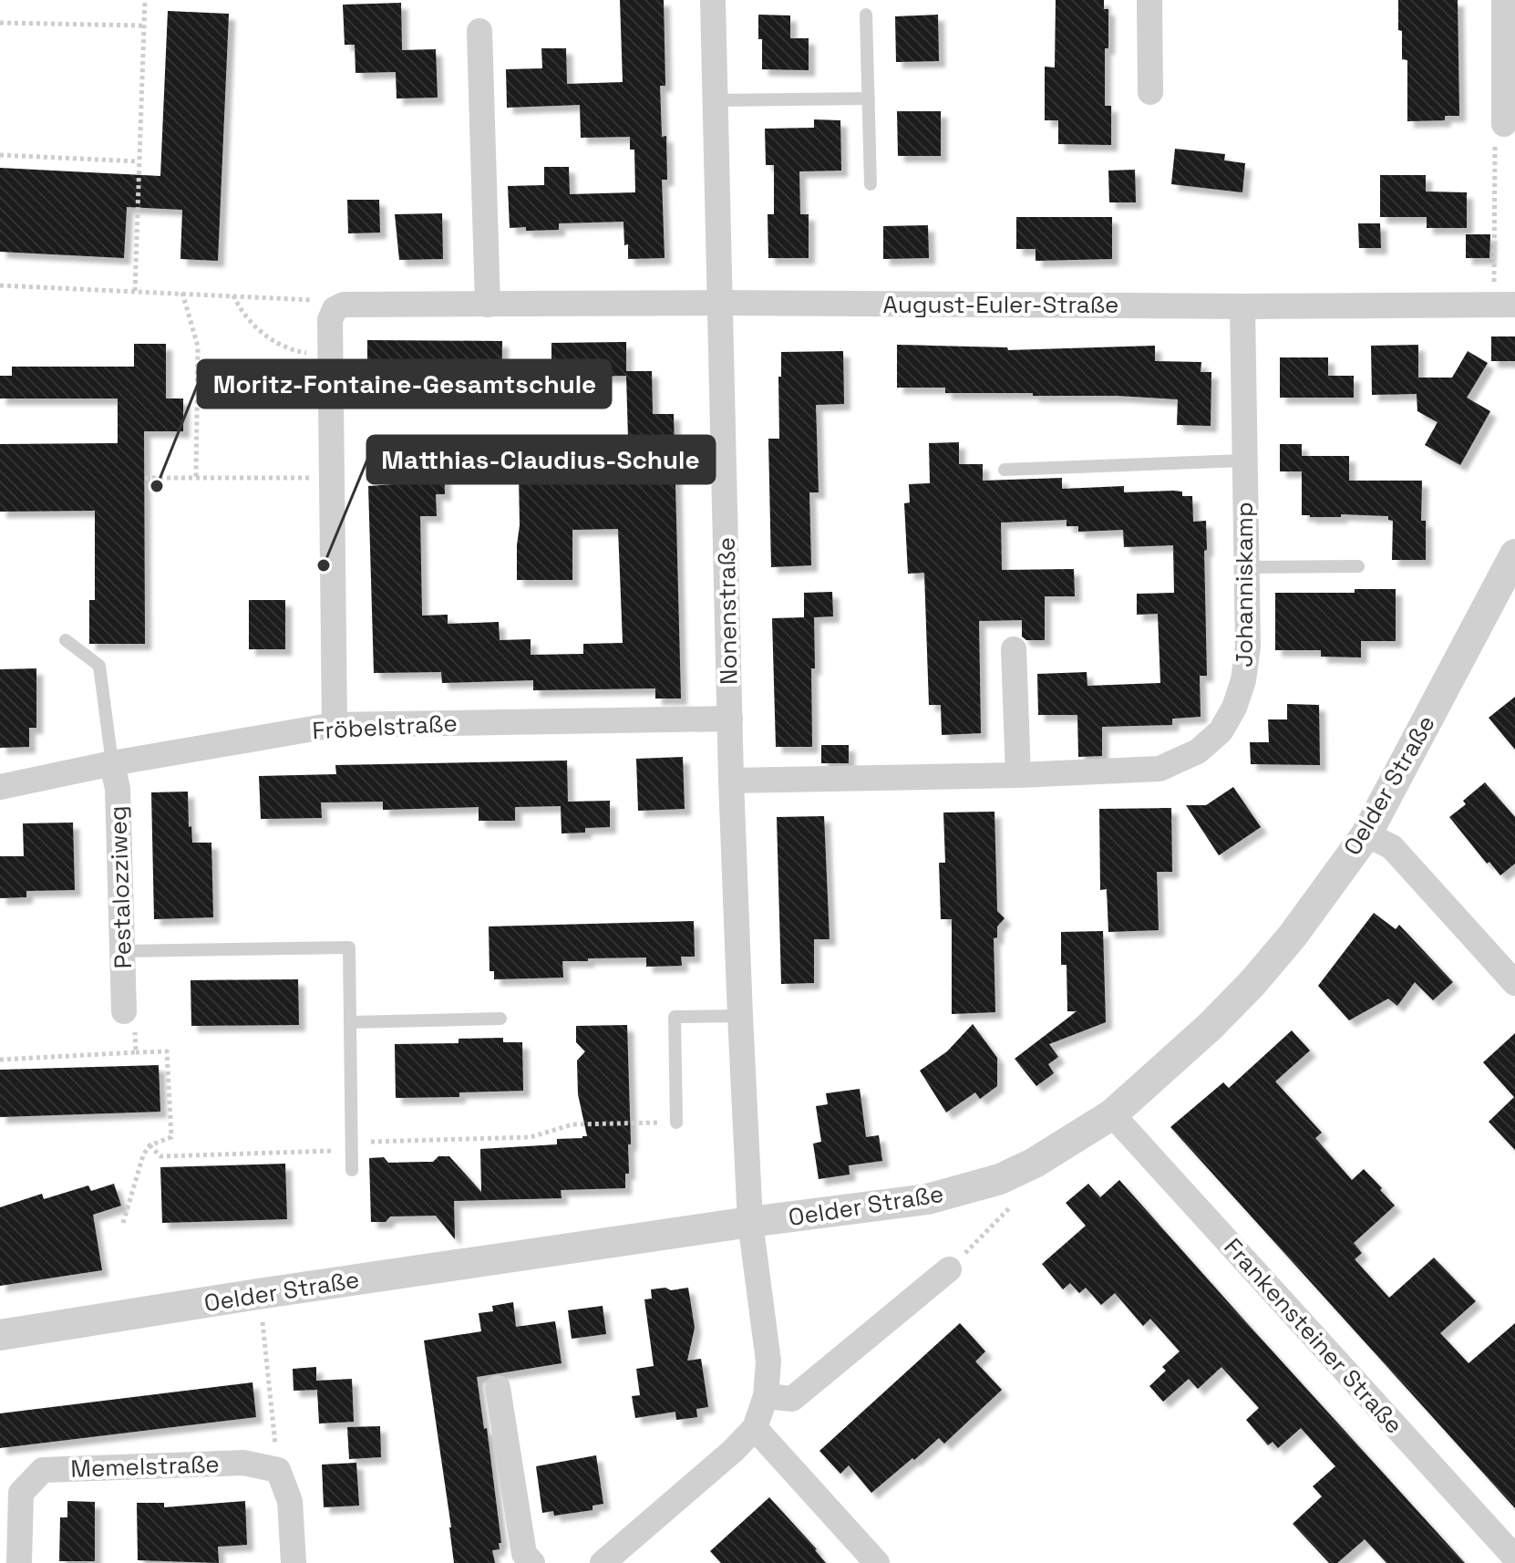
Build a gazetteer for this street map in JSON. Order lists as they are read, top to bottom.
{
  "streets": {
    "street": [
      "August-Euler-Straße",
      "Johanniskamp",
      "Nonenstraße",
      "Fröbelstraße",
      "Oelder Straße",
      "Pestalozziweg",
      "Frankensteiner Straße",
      "Memelstraße"
    ]
  },
  "crossings": [
    ["August-Euler-Straße", "Johanniskamp"],
    ["August-Euler-Straße", "Nonenstraße"],
    ["August-Euler-Straße", "Fröbelstraße"],
    ["Johanniskamp", "Nonenstraße"],
    ["Nonenstraße", "Fröbelstraße"],
    ["Nonenstraße", "Oelder Straße"],
    ["Fröbelstraße", "Pestalozziweg"],
    ["Oelder Straße", "Frankensteiner Straße"]
  ],
  "places": ["Moritz-Fontaine-Gesamtschule", "Matthias-Claudius-Schule"]
}
